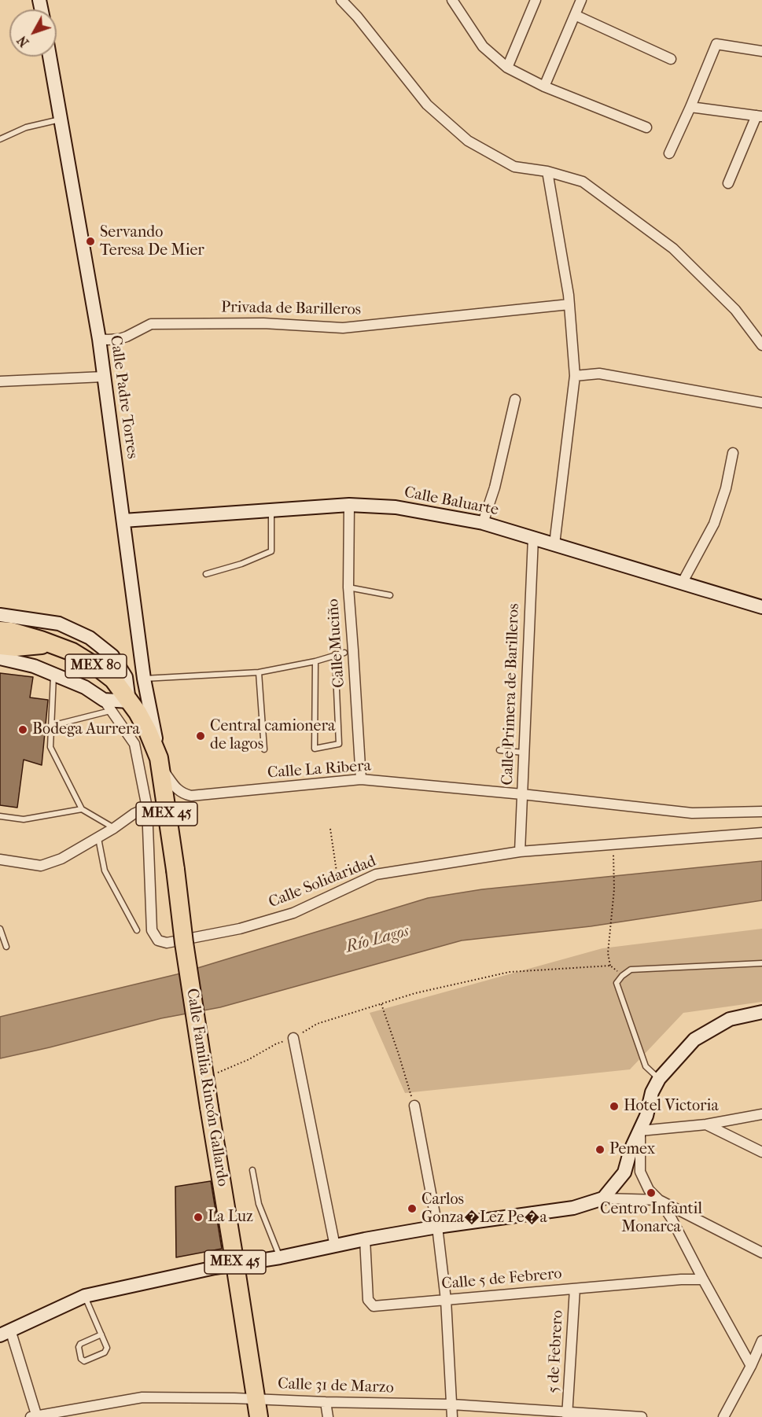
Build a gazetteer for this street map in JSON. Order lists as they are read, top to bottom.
{
  "streets": {
    "highway": ["MEX 80", "MEX 45", "Calle Familia Rincón Gallardo"],
    "street": [
      "Privada de Barilleros",
      "Calle Padre Torres",
      "Calle Baluarte",
      "Calle Muciño",
      "Calle Primera de Barilleros",
      "Calle La Ribera",
      "Calle Solidaridad",
      "Calle 5 de Febrero",
      "5 de Febrero",
      "Calle 31 de Marzo"
    ]
  },
  "crossings": [
    ["Privada de Barilleros", "Calle Padre Torres"],
    ["Calle Padre Torres", "Calle Baluarte"],
    ["Calle Padre Torres", "Calle La Ribera"],
    ["Calle Padre Torres", "MEX 45"],
    ["Calle Padre Torres", "Calle Familia Rincón Gallardo"],
    ["Calle Baluarte", "Calle Muciño"],
    ["Calle Baluarte", "Calle Primera de Barilleros"],
    ["Calle Muciño", "Calle La Ribera"],
    ["MEX 80", "MEX 45"],
    ["Calle Primera de Barilleros", "Calle La Ribera"],
    ["Calle Primera de Barilleros", "Calle Solidaridad"],
    ["Calle La Ribera", "MEX 45"],
    ["Calle La Ribera", "Calle Familia Rincón Gallardo"],
    ["MEX 45", "Calle Familia Rincón Gallardo"],
    ["Calle Familia Rincón Gallardo", "Calle 31 de Marzo"],
    ["Calle 5 de Febrero", "5 de Febrero"],
    ["5 de Febrero", "Calle 31 de Marzo"]
  ],
  "water": ["Río Lagos"],
  "places": [
    "Servando Teresa De Mier",
    "Bodega Aurrera",
    "Central camionera de lagos",
    "Hotel Victoria",
    "Pemex",
    "Centro Infantil Monarca",
    "Carlos Gonza�Lez Pe�a",
    "La Luz"
  ],
  "north": "bottom left"
}
